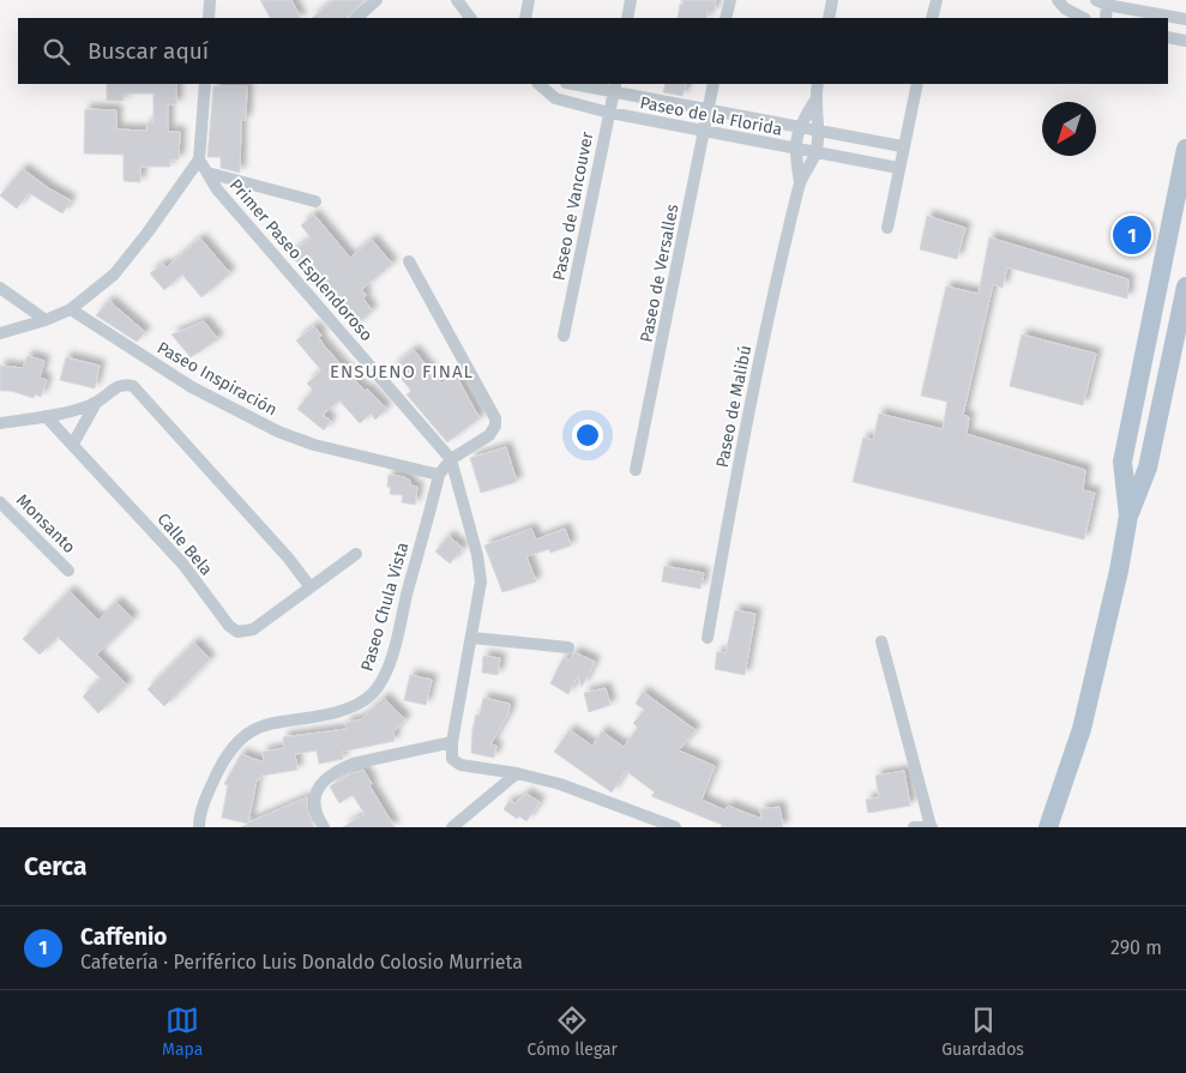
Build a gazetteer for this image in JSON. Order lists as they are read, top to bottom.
{
  "streets": {
    "street": [
      "Paseo de la Florida",
      "Paseo de Vancouver",
      "Primer Paseo Esplendoroso",
      "Paseo de Versalles",
      "Paseo Inspiración",
      "Paseo de Malibú",
      "Monsanto",
      "Calle Bela",
      "Paseo Chula Vista"
    ]
  },
  "crossings": [
    ["Paseo de la Florida", "Paseo de Vancouver"],
    ["Paseo de la Florida", "Paseo de Versalles"],
    ["Paseo de la Florida", "Paseo de Malibú"],
    ["Primer Paseo Esplendoroso", "Paseo Inspiración"],
    ["Primer Paseo Esplendoroso", "Paseo Chula Vista"],
    ["Paseo Inspiración", "Paseo Chula Vista"]
  ],
  "districts": ["ENSUENO FINAL"],
  "north": "bottom left",
  "page": {
    "search": "Buscar aquí",
    "pins": "1",
    "heading": "Cerca",
    "list": [
      {
        "mark": "1",
        "name": "Caffenio",
        "note": "Cafetería · Periférico Luis Donaldo Colosio Murrieta",
        "value": "290 m"
      }
    ],
    "nav": ["Mapa", "Cómo llegar", "Guardados"]
  }
}
